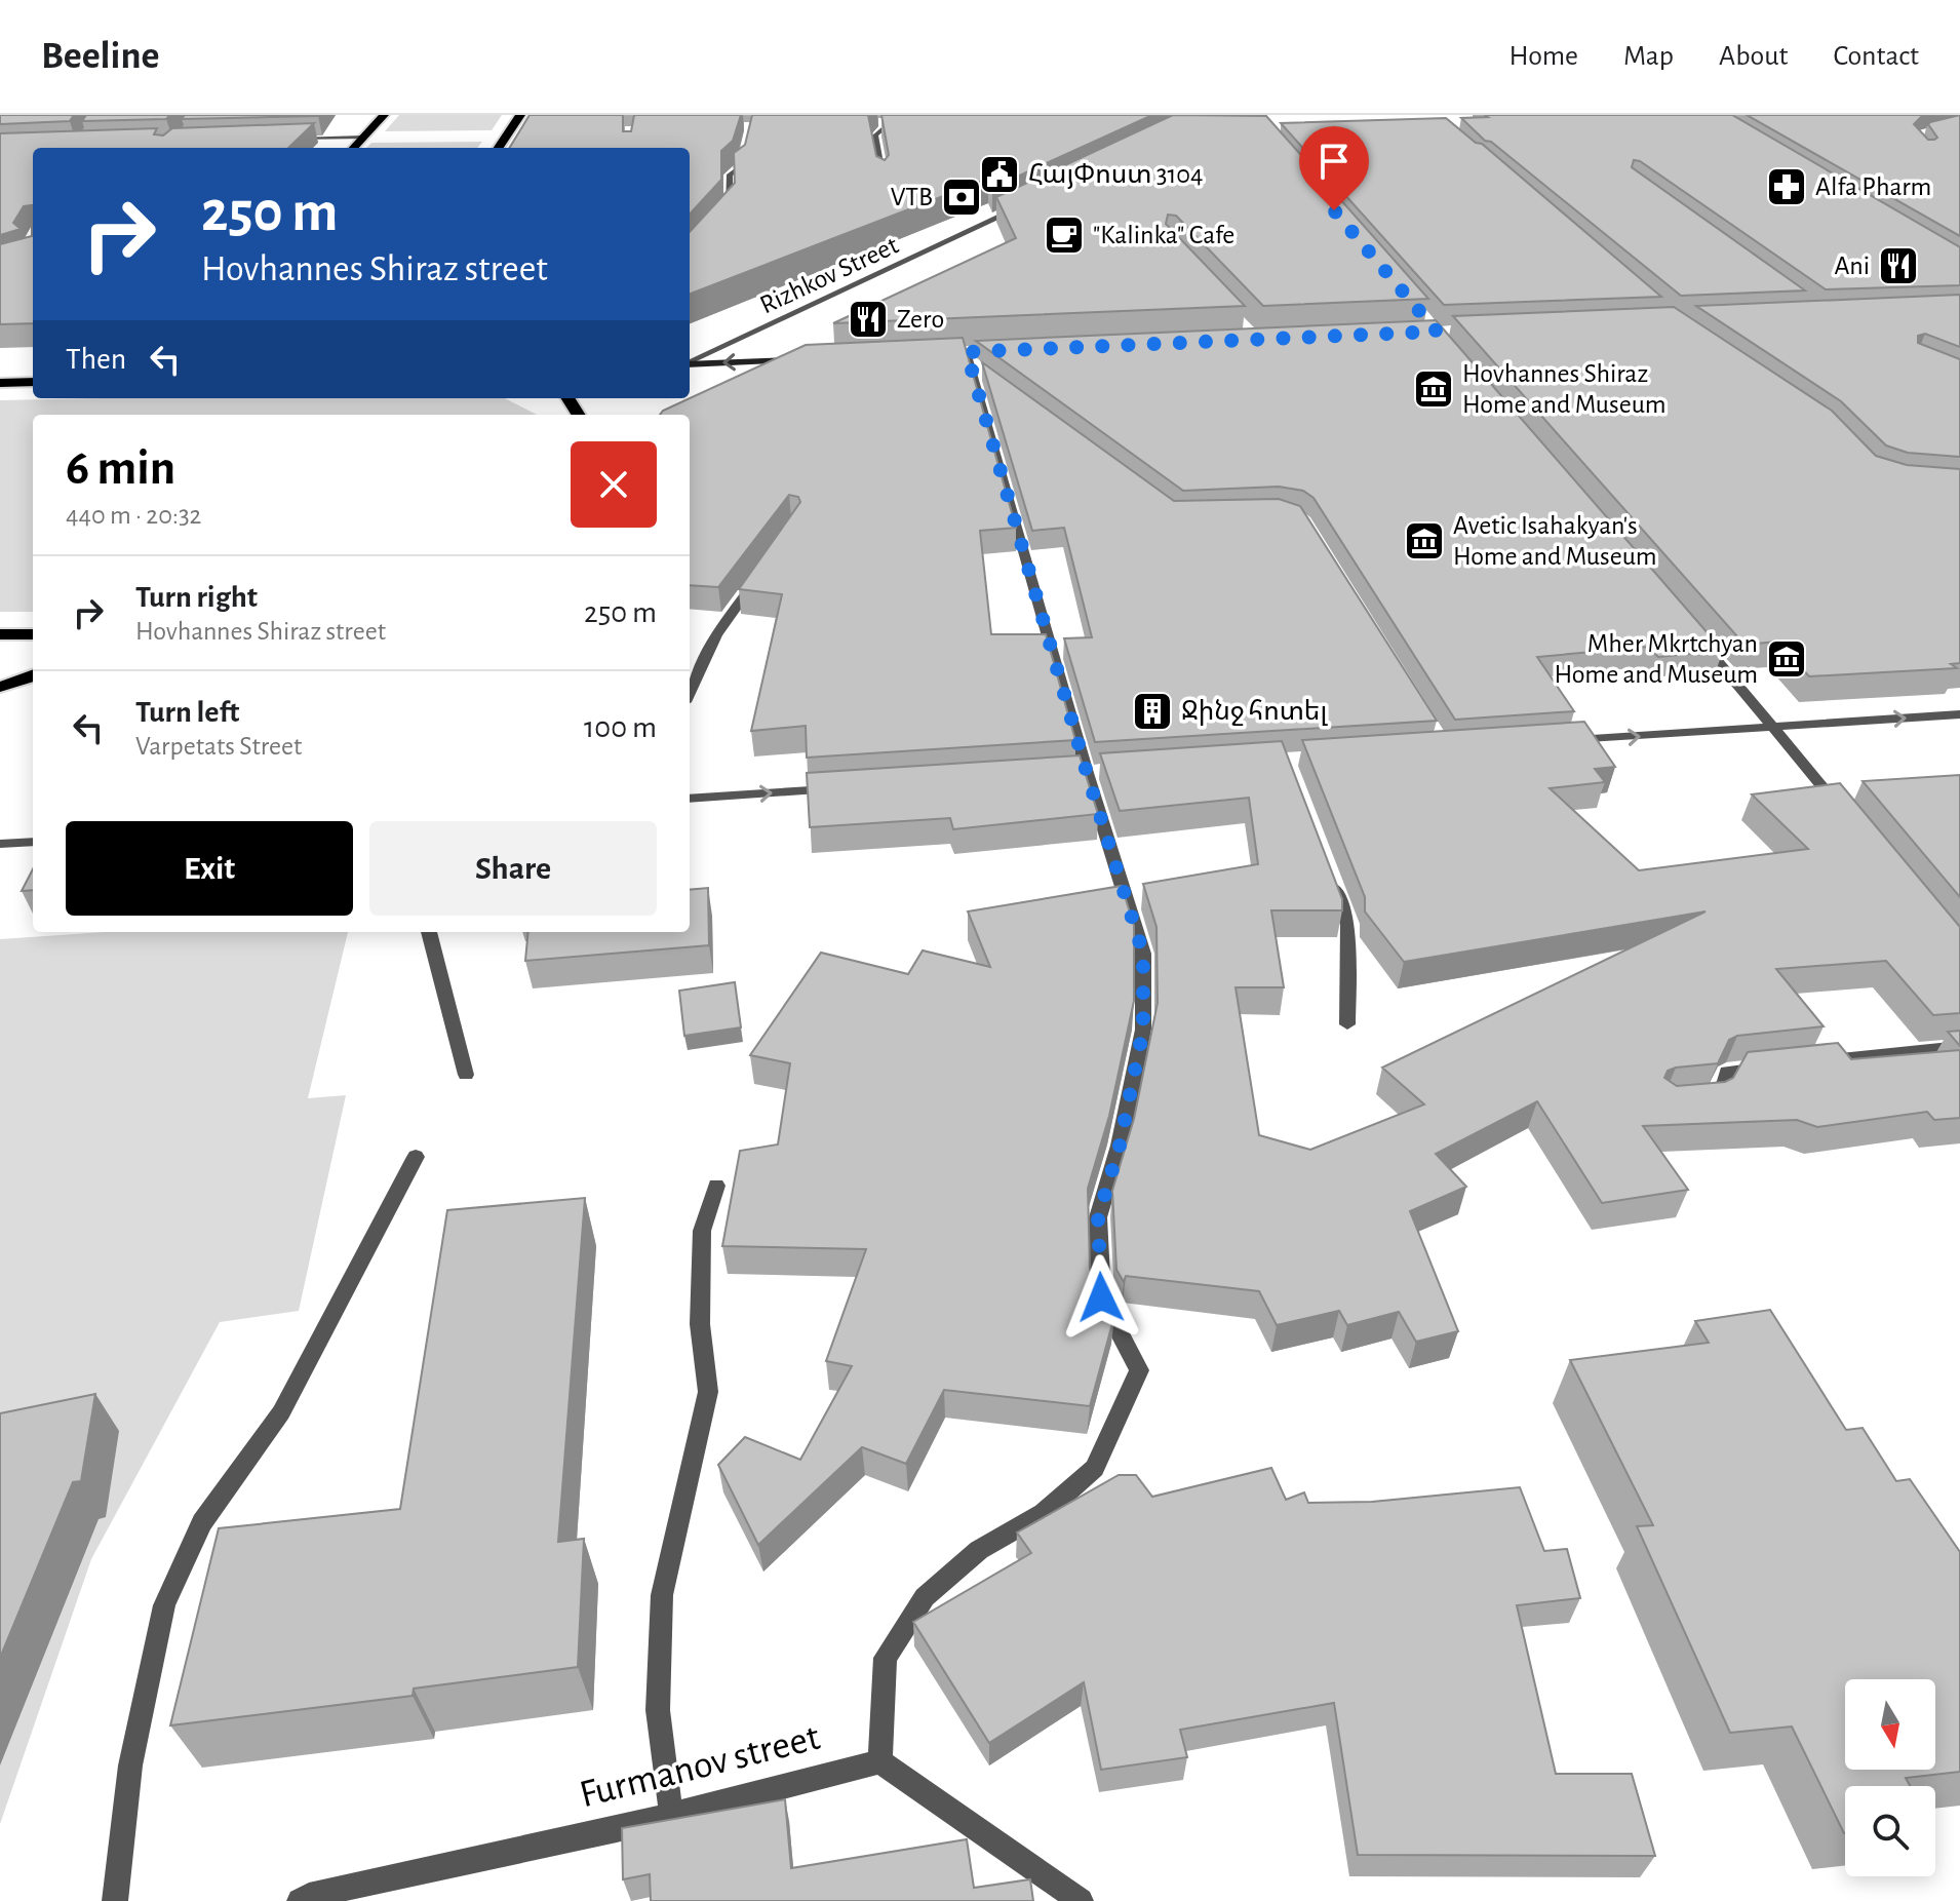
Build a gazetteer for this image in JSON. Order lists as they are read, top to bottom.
{
  "streets": {
    "street": ["Rizhkov Street", "Furmanov street"]
  },
  "places": {
    "public building": ["ՀայՓոստ 3104"],
    "pharmacy": ["Alfa Pharm"],
    "bank": ["VTB"],
    "cafe": ["\"Kalinka\" Cafe"],
    "restaurant": ["Ani", "Zero"],
    "museum": ["Hovhannes Shiraz Home and Museum", "Avetic Isahakyan's Home and Museum", "Mher Mkrtchyan Home and Museum"],
    "building": ["Ջինջ հոտել"]
  },
  "north": "bottom",
  "page": {
    "header": "Beeline",
    "nav": [
      "Home",
      "Map",
      "About",
      "Contact"
    ],
    "turn": ["250 m", "Hovhannes Shiraz street"],
    "then": "Then",
    "heading": ["6 min", "440 m · 20:32"],
    "list": [
      {
        "name": "Turn right",
        "note": "Hovhannes Shiraz street",
        "value": "250 m"
      },
      {
        "name": "Turn left",
        "note": "Varpetats Street",
        "value": "100 m"
      }
    ],
    "buttons": ["Exit", "Share"]
  }
}
